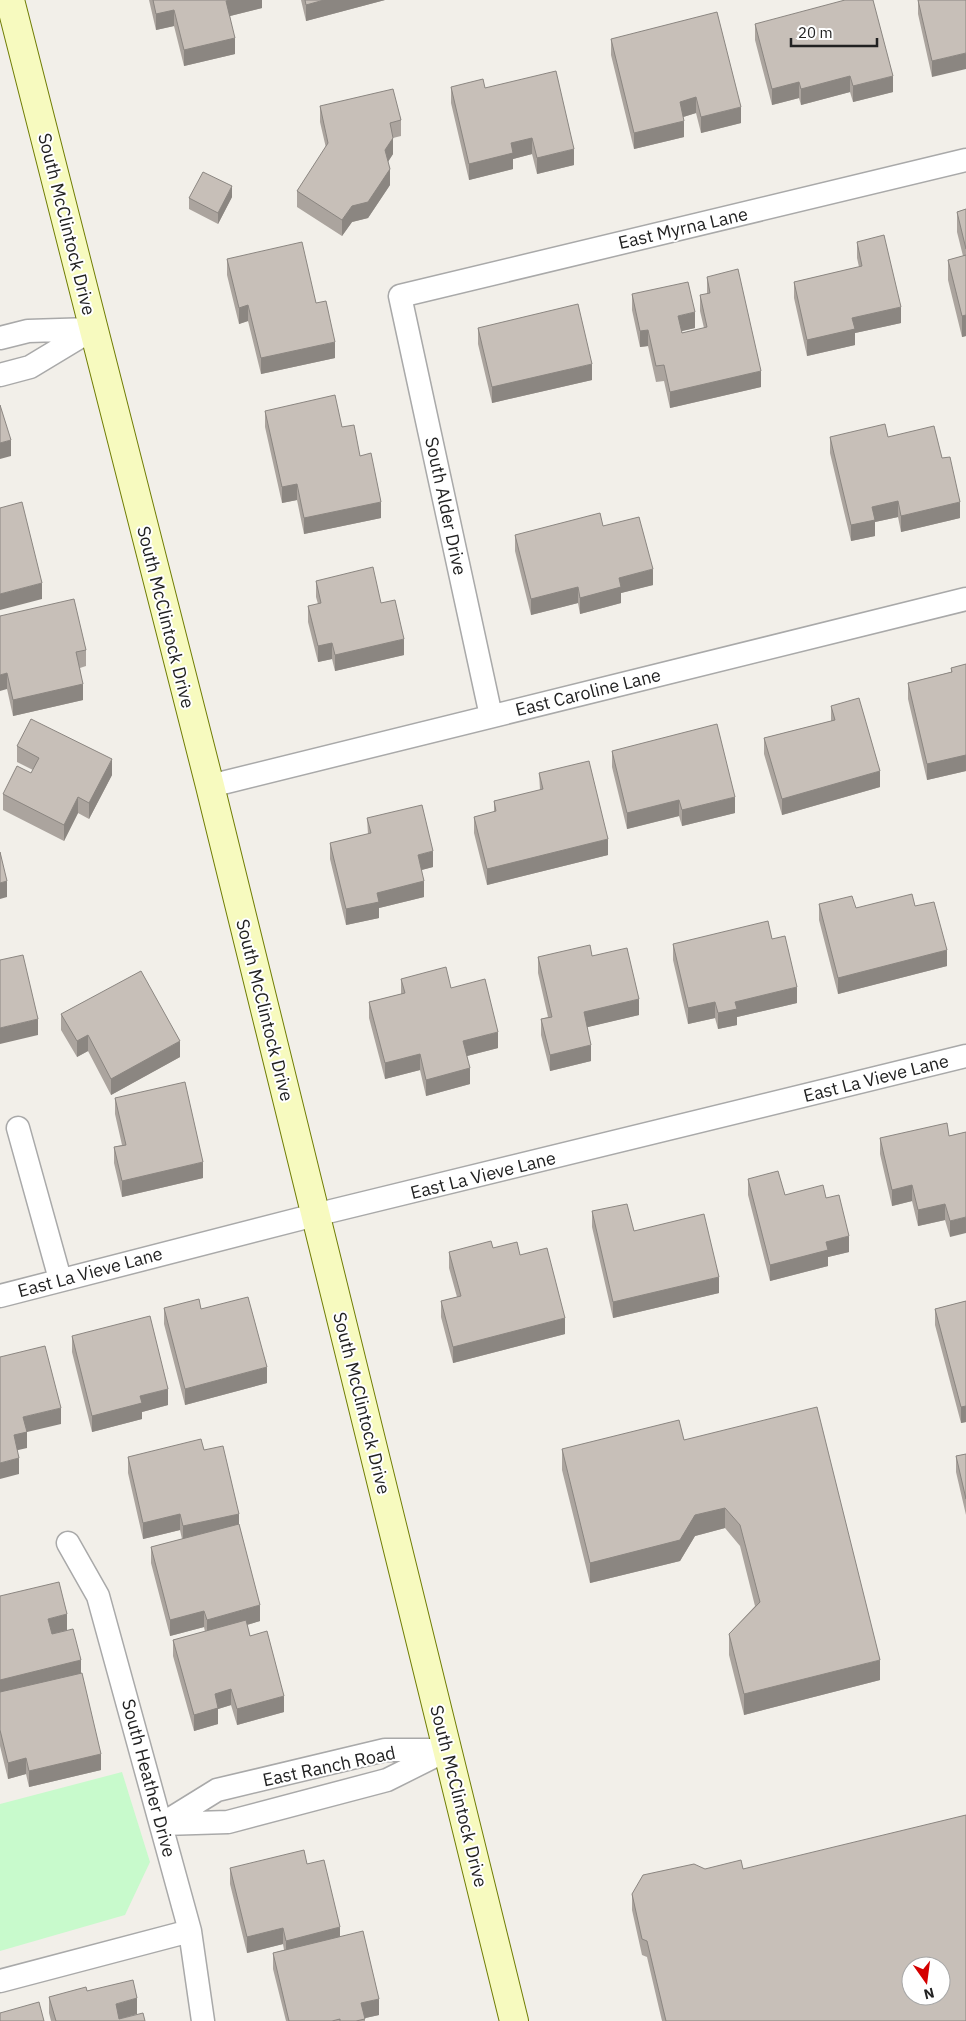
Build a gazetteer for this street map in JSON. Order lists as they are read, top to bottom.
{
  "streets": {
    "main road": ["South McClintock Drive"],
    "street": [
      "East Myrna Lane",
      "South Alder Drive",
      "East Caroline Lane",
      "East La Vieve Lane",
      "East Ranch Road",
      "South Heather Drive"
    ]
  },
  "crossings": [
    ["South McClintock Drive", "East Caroline Lane"],
    ["South McClintock Drive", "East La Vieve Lane"],
    ["South McClintock Drive", "East Ranch Road"],
    ["East Myrna Lane", "South Alder Drive"],
    ["South Alder Drive", "East Caroline Lane"],
    ["East Ranch Road", "South Heather Drive"]
  ],
  "scale_bar": "20 m",
  "north": "bottom"
}
